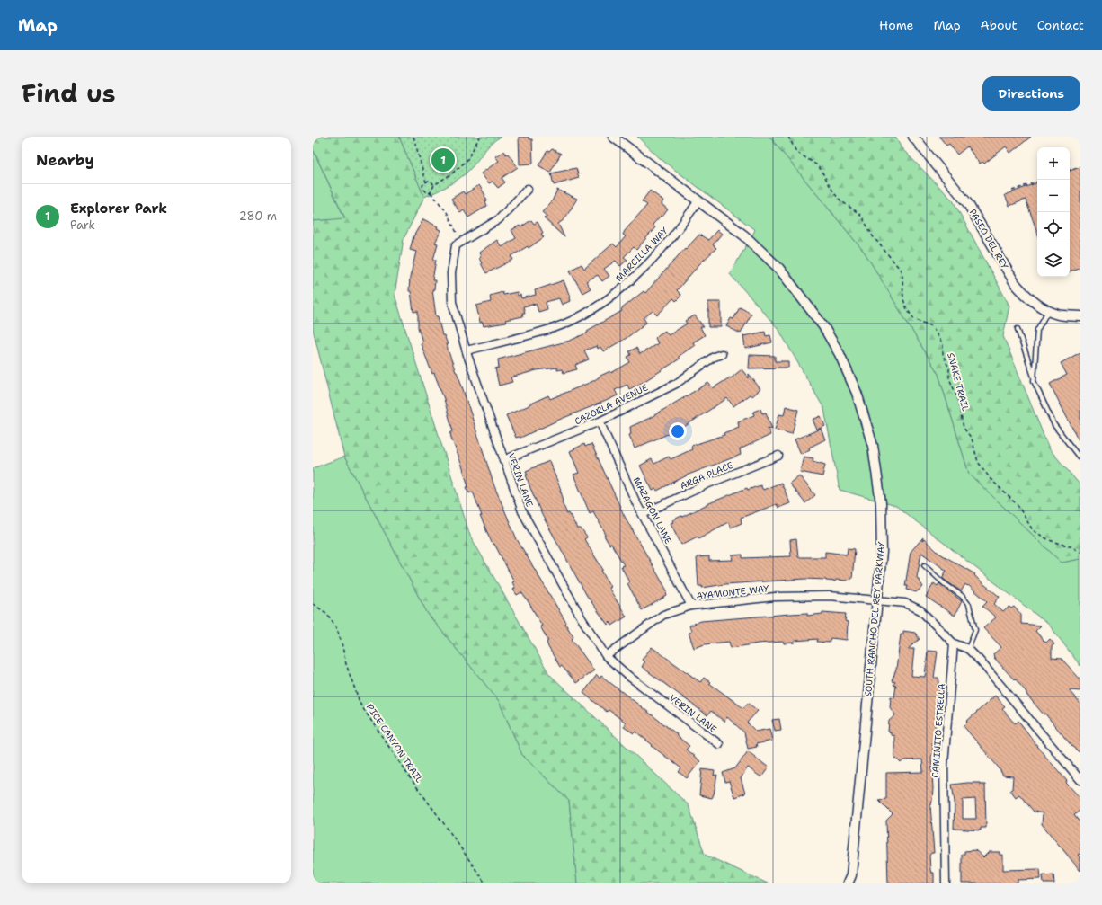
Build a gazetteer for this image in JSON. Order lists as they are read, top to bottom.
{
  "streets": {
    "street": [
      "PASEO DEL REY",
      "MARCILLA WAY",
      "CAZORLA AVENUE",
      "ARGA PLACE",
      "VERIN LANE",
      "MAZAGON LANE",
      "AYAMONTE WAY",
      "SOUTH RANCHO DEL REY PARKWAY",
      "CAMINITO ESTRELLA"
    ],
    "path": ["SNAKE TRAIL", "RICE CANYON TRAIL"]
  },
  "crossings": [
    ["MARCILLA WAY", "VERIN LANE"],
    ["MARCILLA WAY", "SOUTH RANCHO DEL REY PARKWAY"],
    ["CAZORLA AVENUE", "VERIN LANE"],
    ["CAZORLA AVENUE", "MAZAGON LANE"],
    ["ARGA PLACE", "MAZAGON LANE"],
    ["VERIN LANE", "AYAMONTE WAY"],
    ["MAZAGON LANE", "AYAMONTE WAY"],
    ["AYAMONTE WAY", "SOUTH RANCHO DEL REY PARKWAY"]
  ],
  "page": {
    "header": "Map",
    "nav": [
      "Home",
      "Map",
      "About",
      "Contact"
    ],
    "title": "Find us",
    "buttons": "Directions",
    "heading": "Nearby",
    "pins": "1",
    "map_buttons": ["+", "−"],
    "list": [
      {
        "mark": "1",
        "name": "Explorer Park",
        "note": "Park",
        "value": "280 m"
      }
    ]
  }
}
